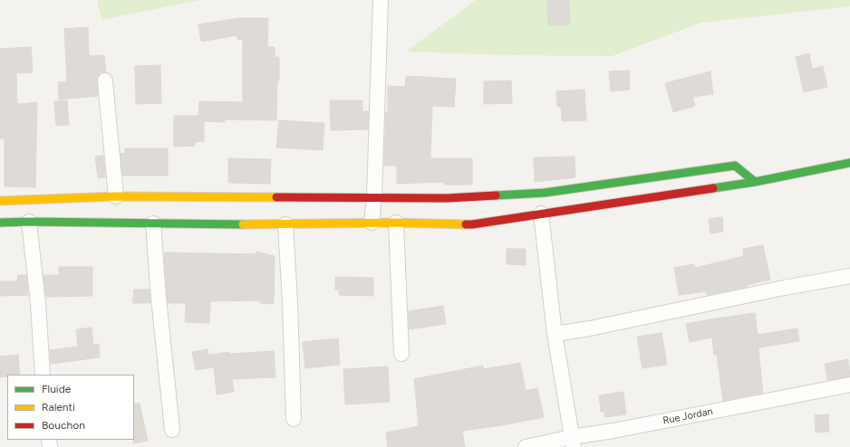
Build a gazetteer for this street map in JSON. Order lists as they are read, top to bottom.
{
  "streets": {
    "street": ["Rue Jordan"]
  },
  "legend": ["Fluide", "Ralenti", "Bouchon"]
}
